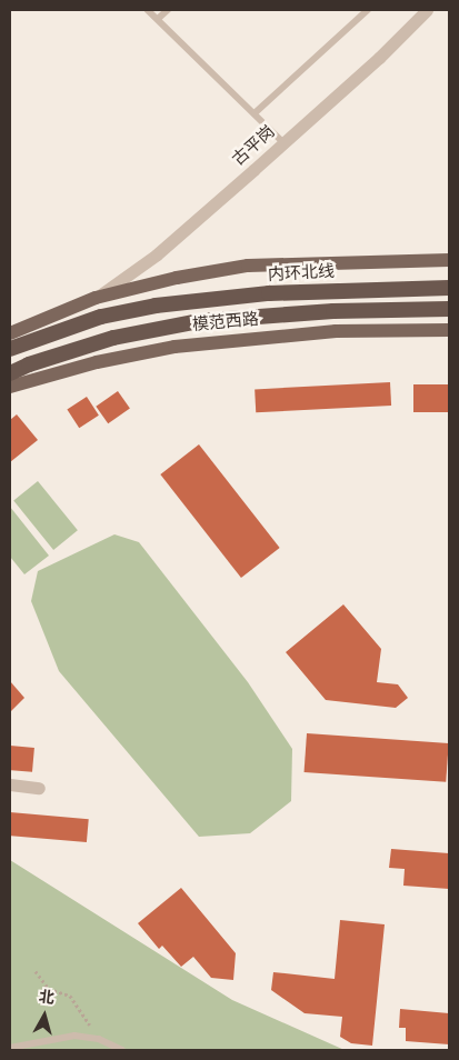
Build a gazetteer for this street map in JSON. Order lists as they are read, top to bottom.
{
  "streets": {
    "highway": ["内环北线"],
    "main road": ["模范西路"],
    "street": ["古平岗"]
  },
  "north": "top"
}
